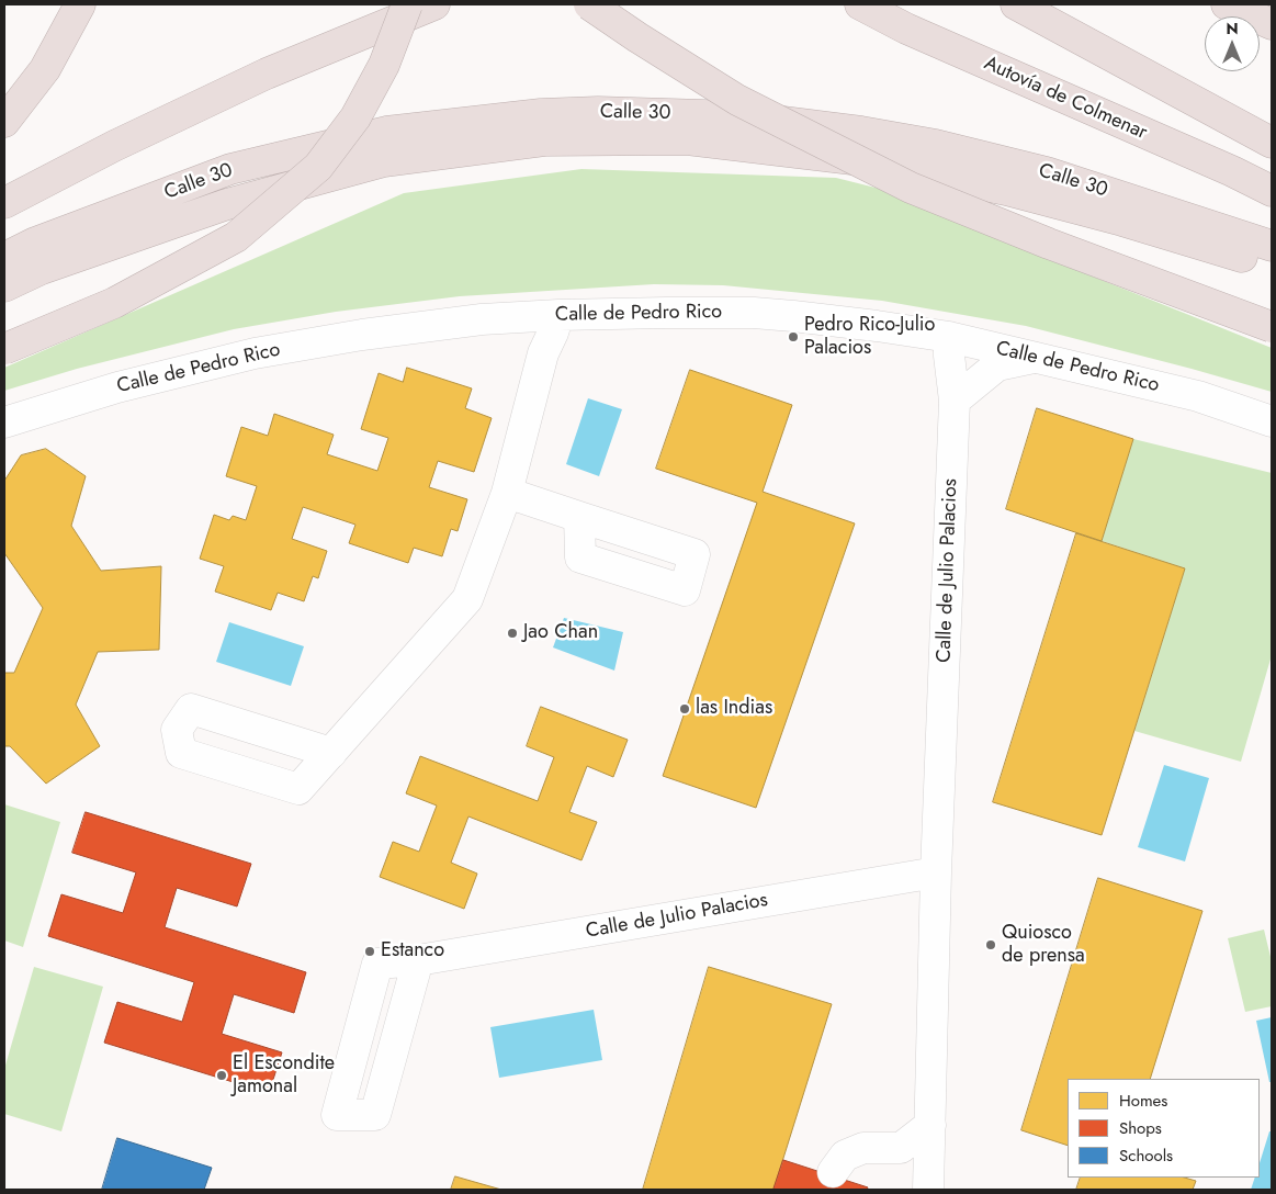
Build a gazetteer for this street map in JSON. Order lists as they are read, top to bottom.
{
  "streets": {
    "highway": ["Autovía de Colmenar", "Calle 30"],
    "street": ["Calle de Pedro Rico", "Calle de Julio Palacios"]
  },
  "crossings": [
    ["Calle de Pedro Rico", "Calle de Julio Palacios"]
  ],
  "places": [
    "Pedro Rico-Julio Palacios",
    "Jao Chan",
    "las Indias",
    "Quiosco de prensa",
    "Estanco",
    "El Escondite Jamonal"
  ],
  "legend": ["Homes", "Shops", "Schools"],
  "north": "top"
}
